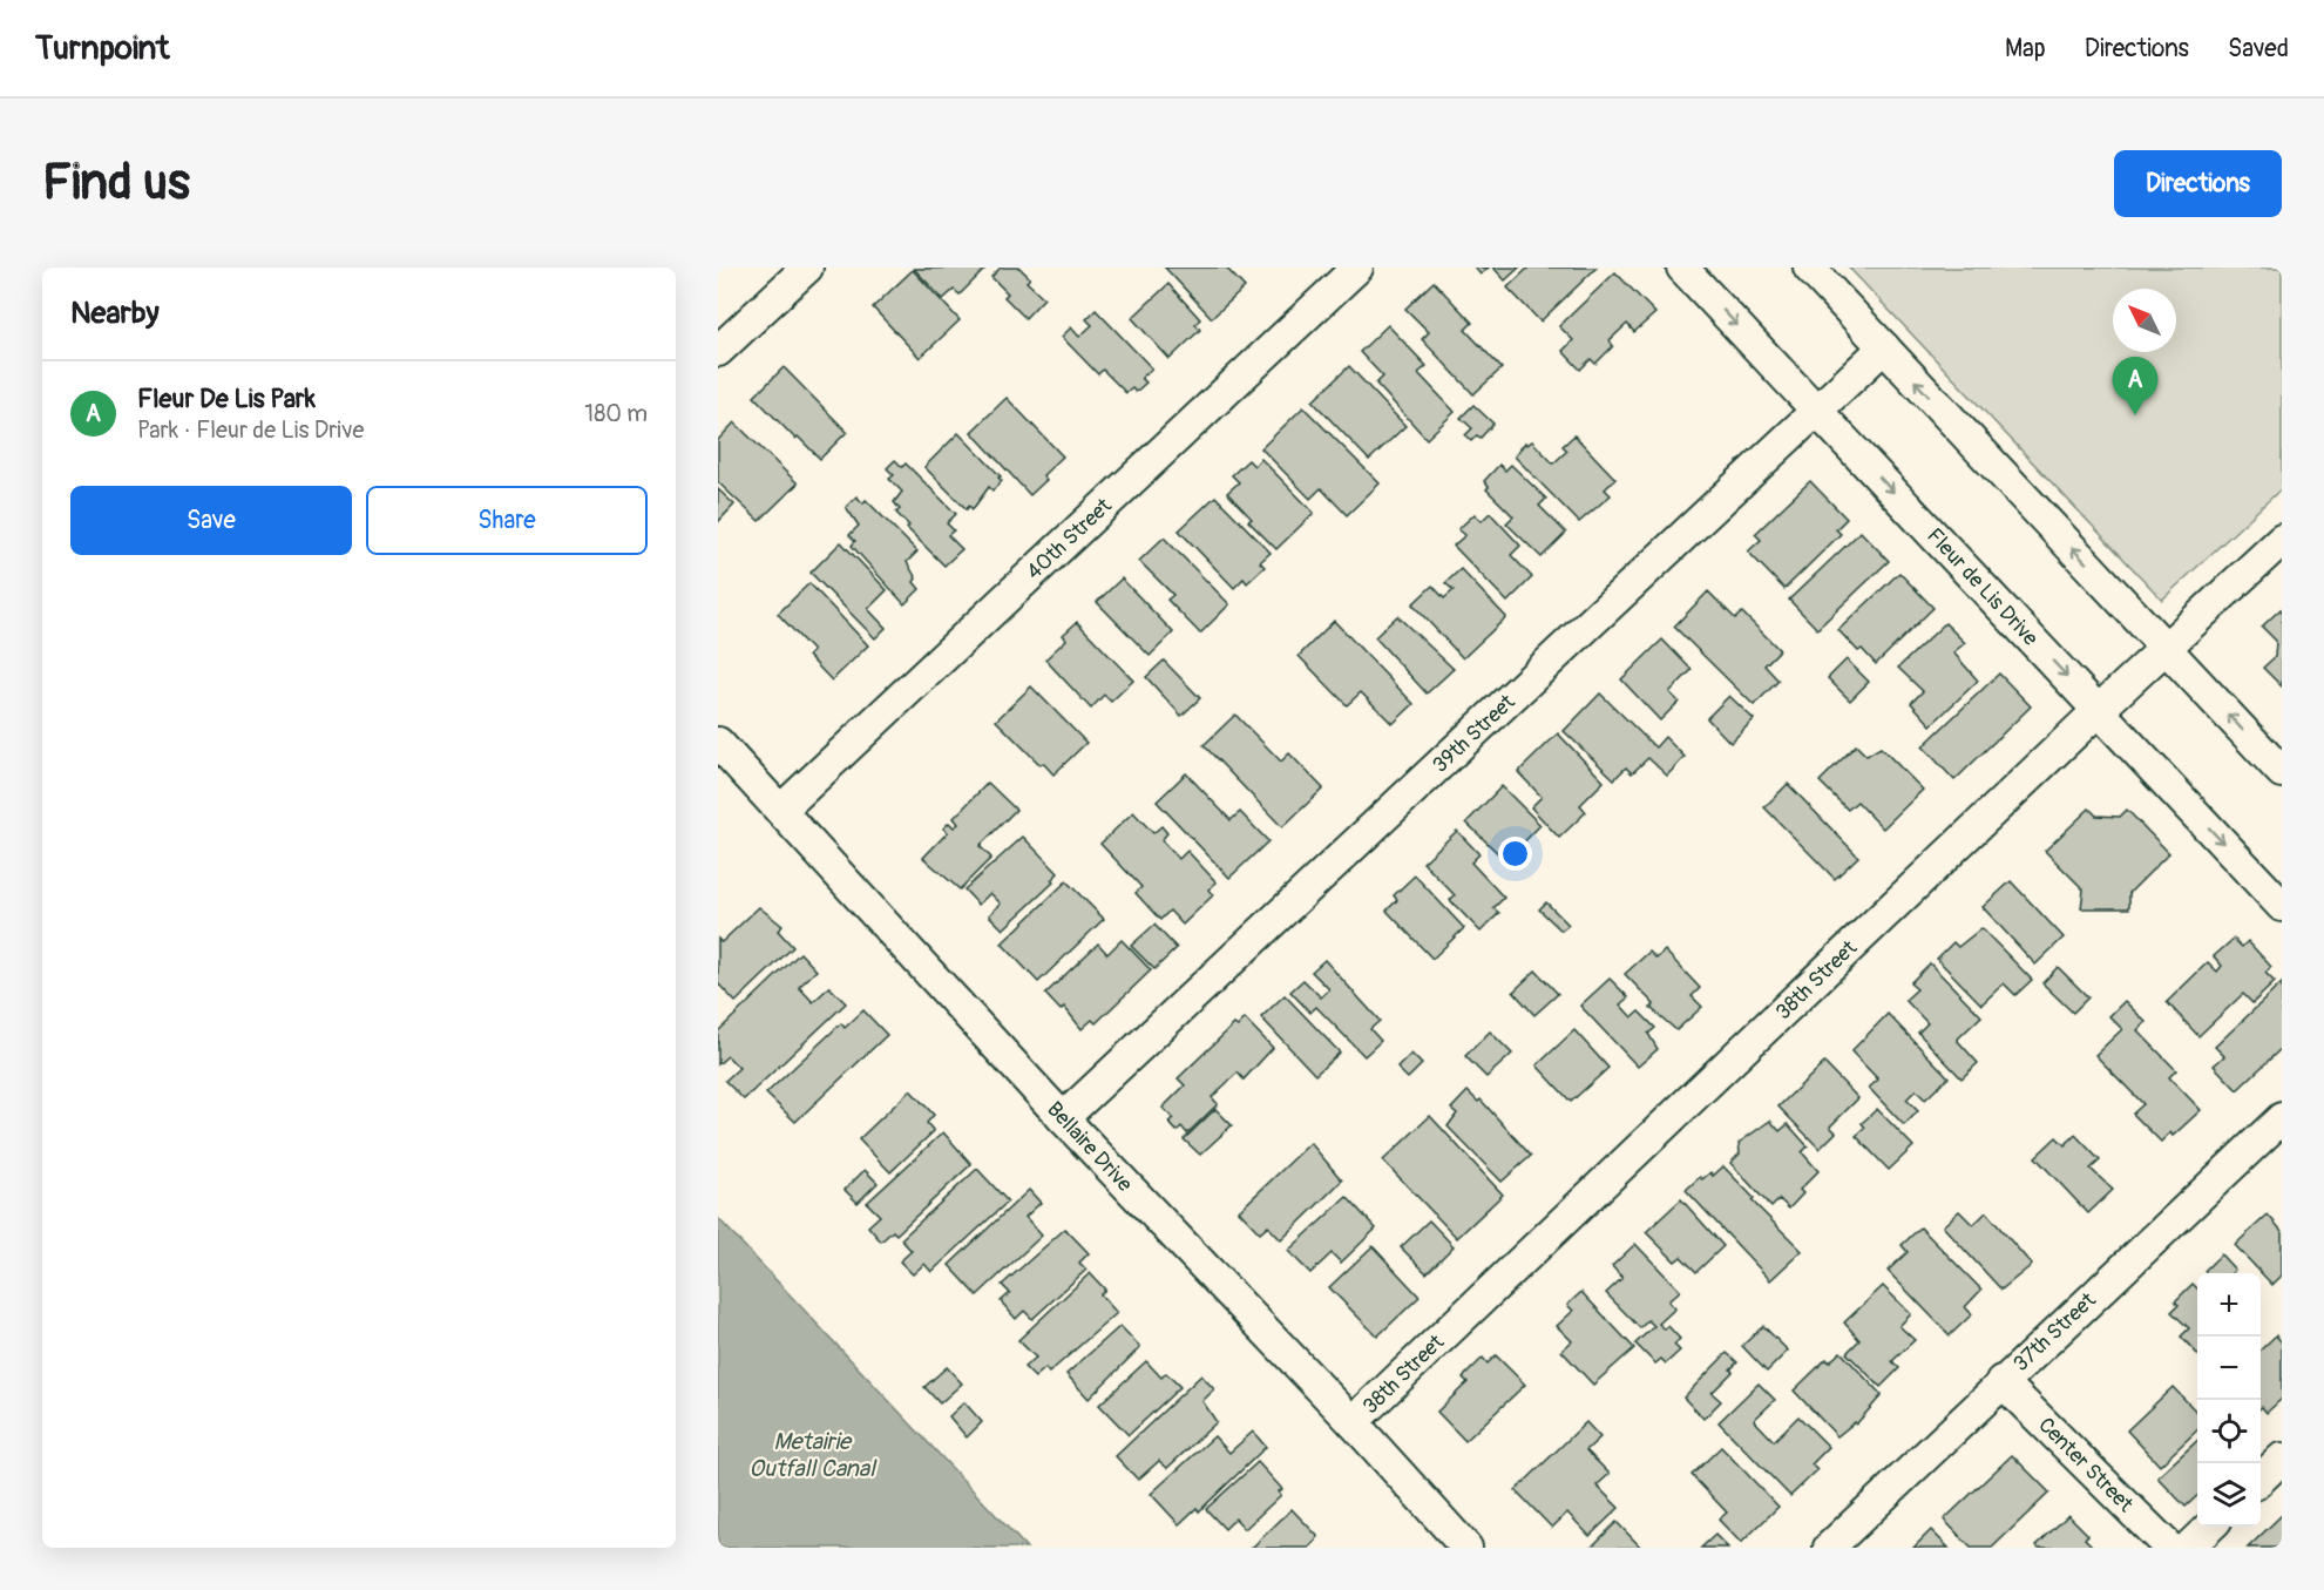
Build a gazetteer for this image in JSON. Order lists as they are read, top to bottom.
{
  "streets": {
    "street": [
      "40th Street",
      "Fleur de Lis Drive",
      "39th Street",
      "38th Street",
      "Bellaire Drive",
      "37th Street",
      "Center Street"
    ]
  },
  "crossings": [
    ["40th Street", "Bellaire Drive"],
    ["Fleur de Lis Drive", "39th Street"],
    ["Fleur de Lis Drive", "38th Street"],
    ["39th Street", "Bellaire Drive"],
    ["38th Street", "Bellaire Drive"],
    ["37th Street", "Center Street"]
  ],
  "water": ["Metairie Outfall Canal"],
  "north": "top left",
  "page": {
    "header": "Turnpoint",
    "nav": ["Map", "Directions", "Saved"],
    "buttons": [
      "Directions",
      ["Save", "Share"]
    ],
    "title": "Find us",
    "heading": "Nearby",
    "pins": "A",
    "list": [
      {
        "mark": "A",
        "name": "Fleur De Lis Park",
        "note": "Park · Fleur de Lis Drive",
        "value": "180 m"
      }
    ],
    "map_buttons": ["+", "−"]
  }
}
